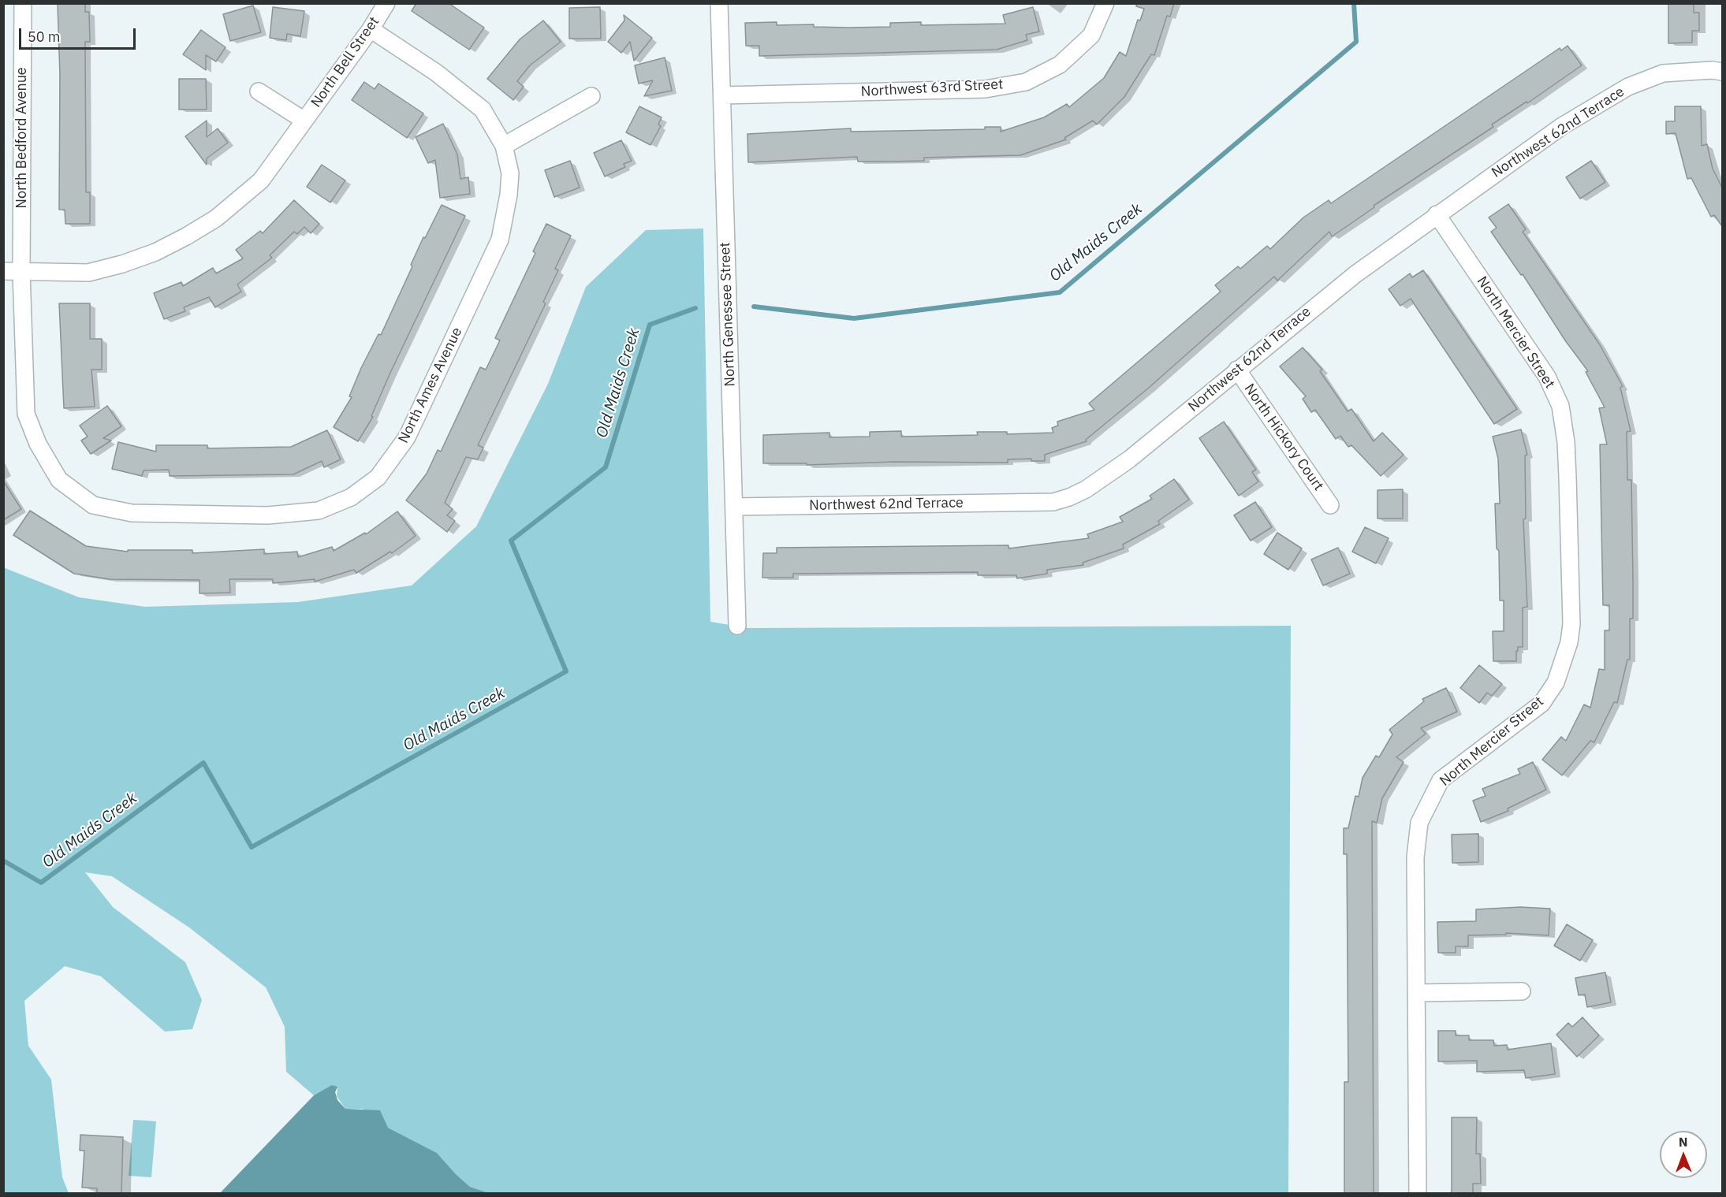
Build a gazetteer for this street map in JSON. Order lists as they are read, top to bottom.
{
  "streets": {
    "street": [
      "North Bell Street",
      "Northwest 63rd Street",
      "Northwest 62nd Terrace",
      "North Bedford Avenue",
      "North Genessee Street",
      "North Mercier Street",
      "North Ames Avenue",
      "North Hickory Court"
    ]
  },
  "crossings": [
    ["North Bell Street", "North Bedford Avenue"],
    ["North Bell Street", "North Ames Avenue"],
    ["Northwest 63rd Street", "North Genessee Street"],
    ["Northwest 62nd Terrace", "North Genessee Street"],
    ["Northwest 62nd Terrace", "North Mercier Street"],
    ["Northwest 62nd Terrace", "North Hickory Court"],
    ["North Bedford Avenue", "North Ames Avenue"]
  ],
  "water": ["Old Maids Creek"],
  "scale_bar": "50 m",
  "north": "top"
}
